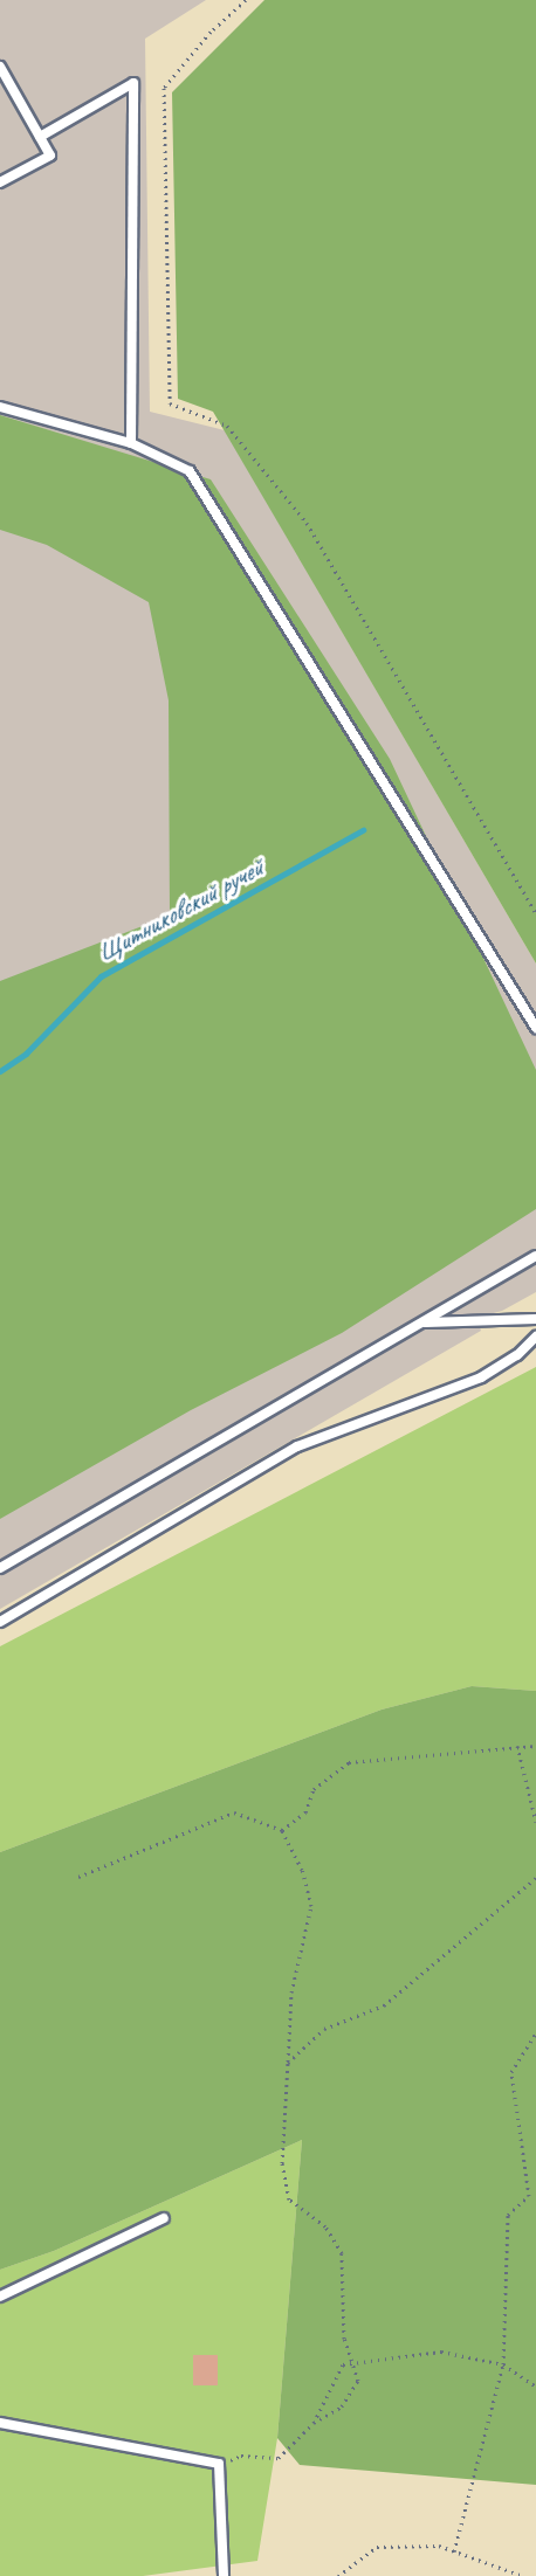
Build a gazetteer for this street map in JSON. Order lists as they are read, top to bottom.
{
  "water": ["Щитниковский ручей"]
}
